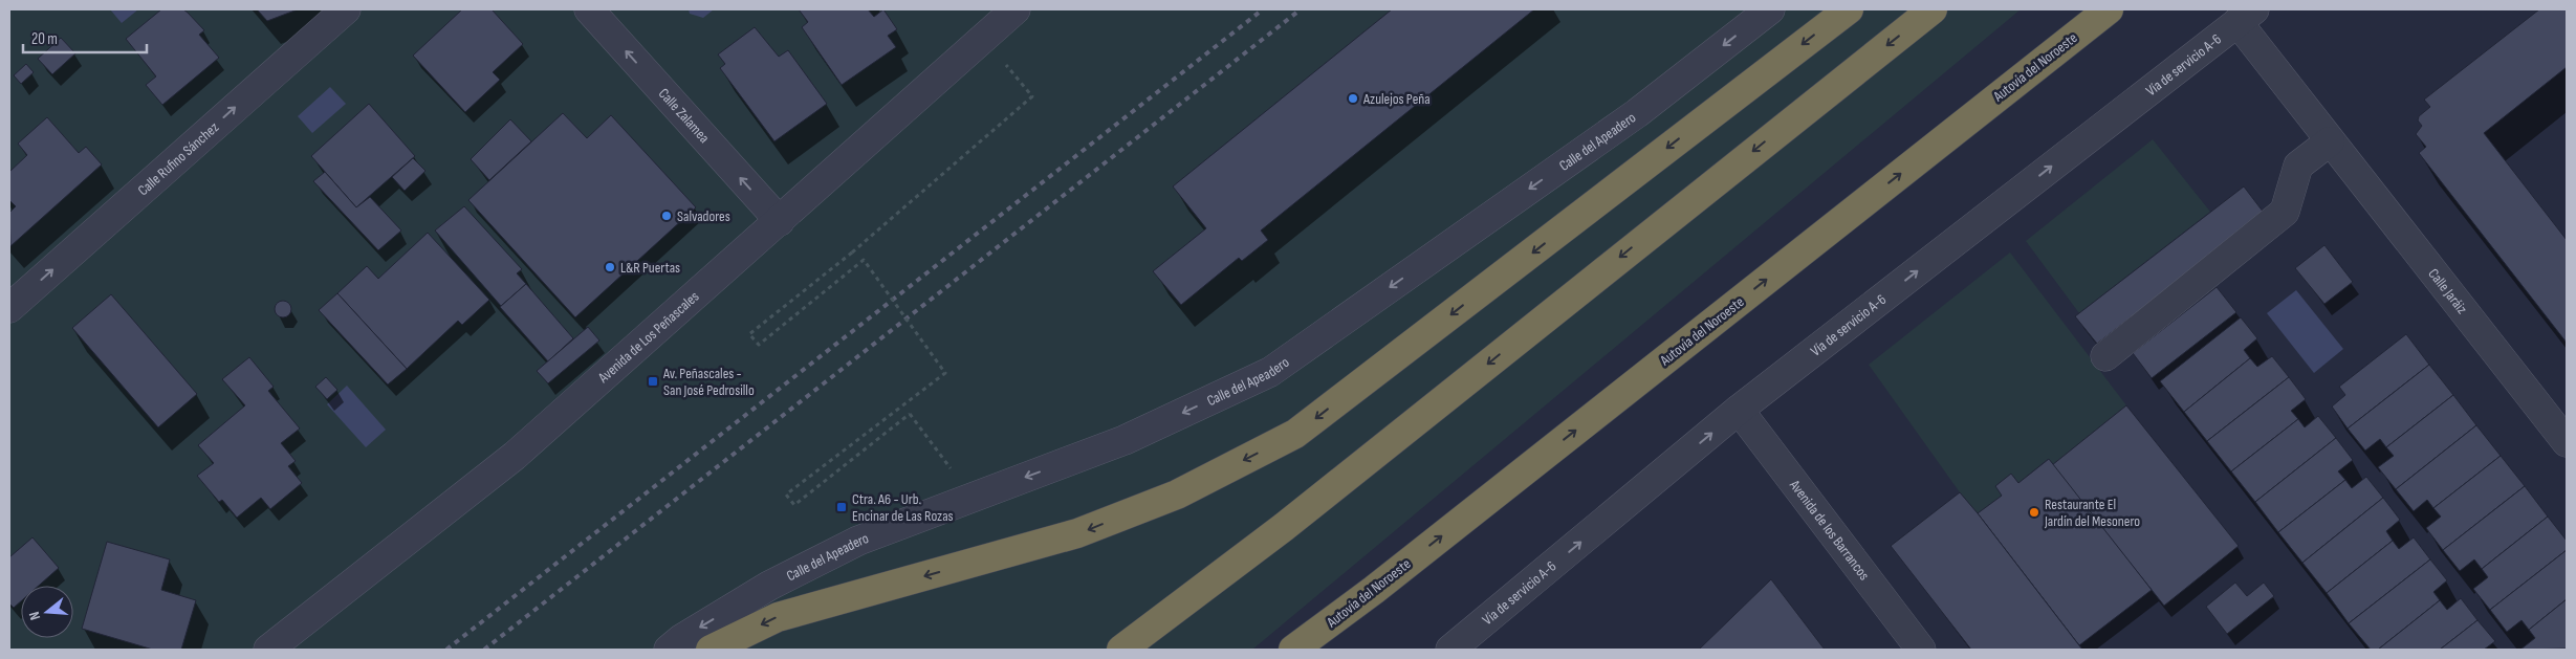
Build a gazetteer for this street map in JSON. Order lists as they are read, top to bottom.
{
  "streets": {
    "highway": ["Autovía del Noroeste"],
    "street": [
      "Vía de servicio A-6",
      "Calle Zalamea",
      "Calle del Apeadero",
      "Calle Rufino Sánchez",
      "Calle Jaráiz",
      "Avenida de Los Peñascales",
      "Avenida de los Barrancos"
    ]
  },
  "crossings": [
    ["Vía de servicio A-6", "Calle Jaráiz"],
    ["Vía de servicio A-6", "Avenida de los Barrancos"],
    ["Calle Zalamea", "Avenida de Los Peñascales"]
  ],
  "one_way": ["Calle Zalamea", "Calle del Apeadero", "Calle Rufino Sánchez"],
  "places": {
    "other": [
      "Azulejos Peña",
      "Salvadores",
      "L&R Puertas",
      "Restaurante El Jardín del Mesonero"
    ],
    "transit": ["Av. Peñascales - San José Pedrosillo", "Ctra. A6 - Urb. Encinar de Las Rozas"]
  },
  "scale_bar": "20 m",
  "north": "left"
}
